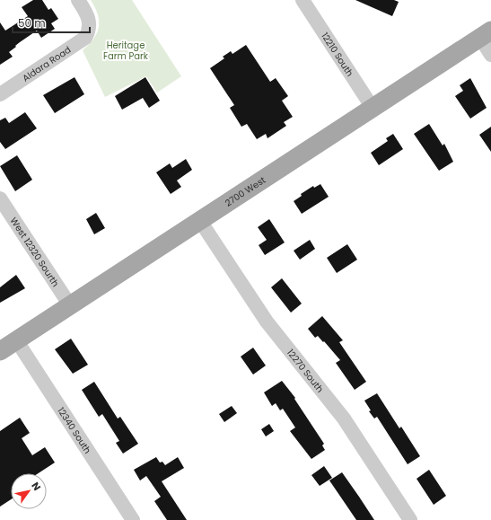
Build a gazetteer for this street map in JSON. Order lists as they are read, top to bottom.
{
  "streets": {
    "main road": ["2700 West"],
    "street": [
      "12210 South",
      "Aldara Road",
      "West 12320 Sourth",
      "12270 South",
      "12340 South"
    ]
  },
  "crossings": [
    ["12210 South", "2700 West"],
    ["2700 West", "West 12320 Sourth"],
    ["2700 West", "12270 South"],
    ["2700 West", "12340 South"]
  ],
  "parks": ["Heritage Farm Park"],
  "scale_bar": "50 m",
  "north": "top right"
}
